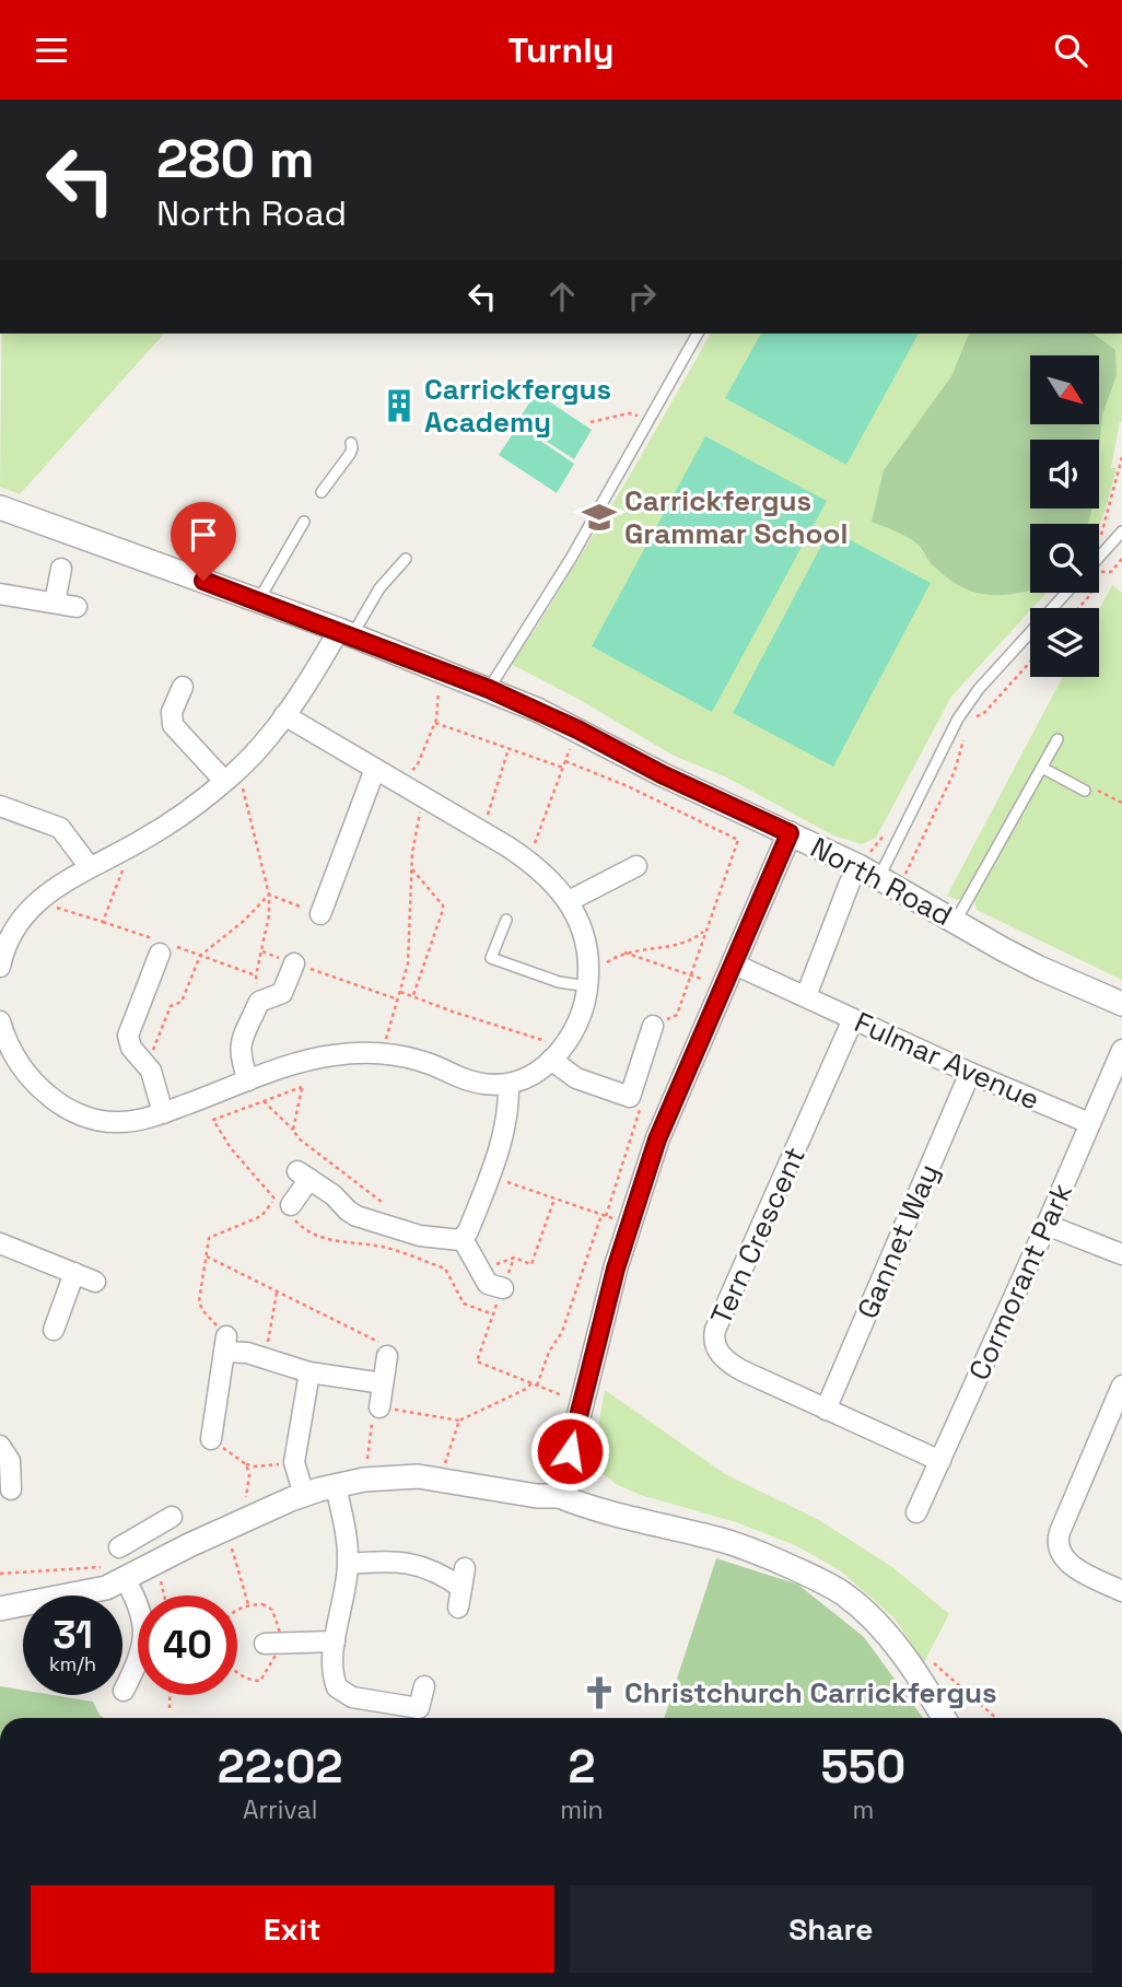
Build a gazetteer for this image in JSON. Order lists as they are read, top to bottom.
{
  "streets": {
    "street": [
      "North Road",
      "Fulmar Avenue",
      "Tern Crescent",
      "Gannet Way",
      "Cormorant Park"
    ]
  },
  "crossings": [
    ["Fulmar Avenue", "Tern Crescent"],
    ["Fulmar Avenue", "Gannet Way"],
    ["Fulmar Avenue", "Cormorant Park"],
    ["Tern Crescent", "Gannet Way"],
    ["Tern Crescent", "Cormorant Park"]
  ],
  "places": {
    "building": ["Carrickfergus Academy"],
    "school or university": ["Carrickfergus Grammar School"],
    "church": ["Christchurch Carrickfergus"]
  },
  "north": "bottom right",
  "page": {
    "header": "Turnly",
    "turn": ["280 m", "North Road"],
    "speed": "31 km/h",
    "limit": "40",
    "eta": [
      "22:02",
      "Arrival",
      "2",
      "min",
      "550",
      "m"
    ],
    "buttons": ["Exit", "Share"]
  }
}
